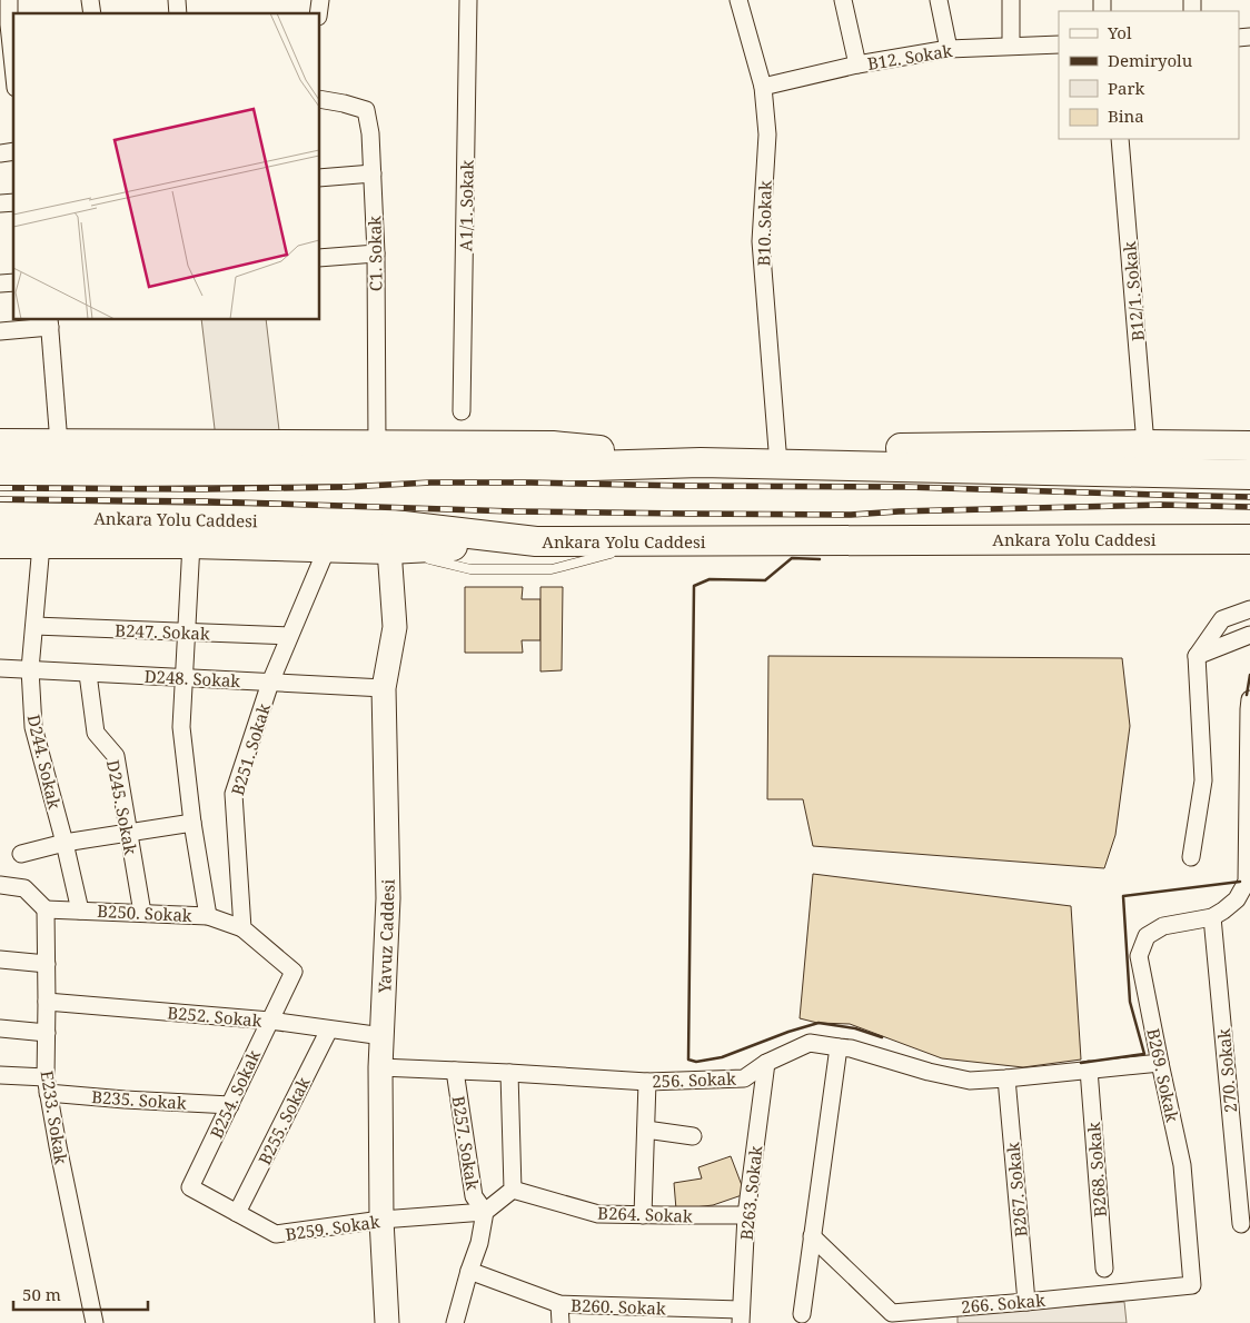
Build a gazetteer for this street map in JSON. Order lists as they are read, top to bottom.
{
  "streets": {
    "highway": ["Ankara Yolu Caddesi"],
    "main road": ["Yavuz Caddesi"],
    "street": [
      "B12. Sokak",
      "A1/1. Sokak",
      "B10. Sokak",
      "C1. Sokak",
      "B12/1. Sokak",
      "B247. Sokak",
      "D248. Sokak",
      "B251. Sokak",
      "D244. Sokak",
      "D245. Sokak",
      "B250. Sokak",
      "B252. Sokak",
      "270. Sokak",
      "B269. Sokak",
      "256. Sokak",
      "B254. Sokak",
      "B235. Sokak",
      "E233. Sokak",
      "B255. Sokak",
      "B257. Sokak",
      "B268. Sokak",
      "B267. Sokak",
      "B263. Sokak",
      "B264. Sokak",
      "B259. Sokak",
      "266. Sokak",
      "B260. Sokak"
    ]
  },
  "crossings": [
    ["B12. Sokak", "B10. Sokak"],
    ["B247. Sokak", "B251. Sokak"],
    ["B247. Sokak", "D244. Sokak"],
    ["D248. Sokak", "B251. Sokak"],
    ["D248. Sokak", "D244. Sokak"],
    ["D248. Sokak", "D245. Sokak"],
    ["D248. Sokak", "Yavuz Caddesi"],
    ["B251. Sokak", "B250. Sokak"],
    ["B251. Sokak", "B254. Sokak"],
    ["D244. Sokak", "B250. Sokak"],
    ["D245. Sokak", "B250. Sokak"],
    ["B250. Sokak", "B254. Sokak"],
    ["B250. Sokak", "E233. Sokak"],
    ["Yavuz Caddesi", "B252. Sokak"],
    ["Yavuz Caddesi", "256. Sokak"],
    ["Yavuz Caddesi", "B259. Sokak"],
    ["B252. Sokak", "B254. Sokak"],
    ["B252. Sokak", "E233. Sokak"],
    ["B252. Sokak", "B255. Sokak"],
    ["270. Sokak", "B269. Sokak"],
    ["B269. Sokak", "256. Sokak"],
    ["B269. Sokak", "266. Sokak"],
    ["256. Sokak", "B257. Sokak"],
    ["256. Sokak", "B268. Sokak"],
    ["256. Sokak", "B267. Sokak"],
    ["256. Sokak", "B263. Sokak"],
    ["B254. Sokak", "B235. Sokak"],
    ["B254. Sokak", "B259. Sokak"],
    ["B235. Sokak", "E233. Sokak"],
    ["B255. Sokak", "B259. Sokak"],
    ["B257. Sokak", "B259. Sokak"],
    ["B267. Sokak", "266. Sokak"],
    ["B263. Sokak", "B264. Sokak"],
    ["B263. Sokak", "B260. Sokak"]
  ],
  "legend": [
    "Yol",
    "Demiryolu",
    "Park",
    "Bina"
  ],
  "scale_bar": "50 m"
}
